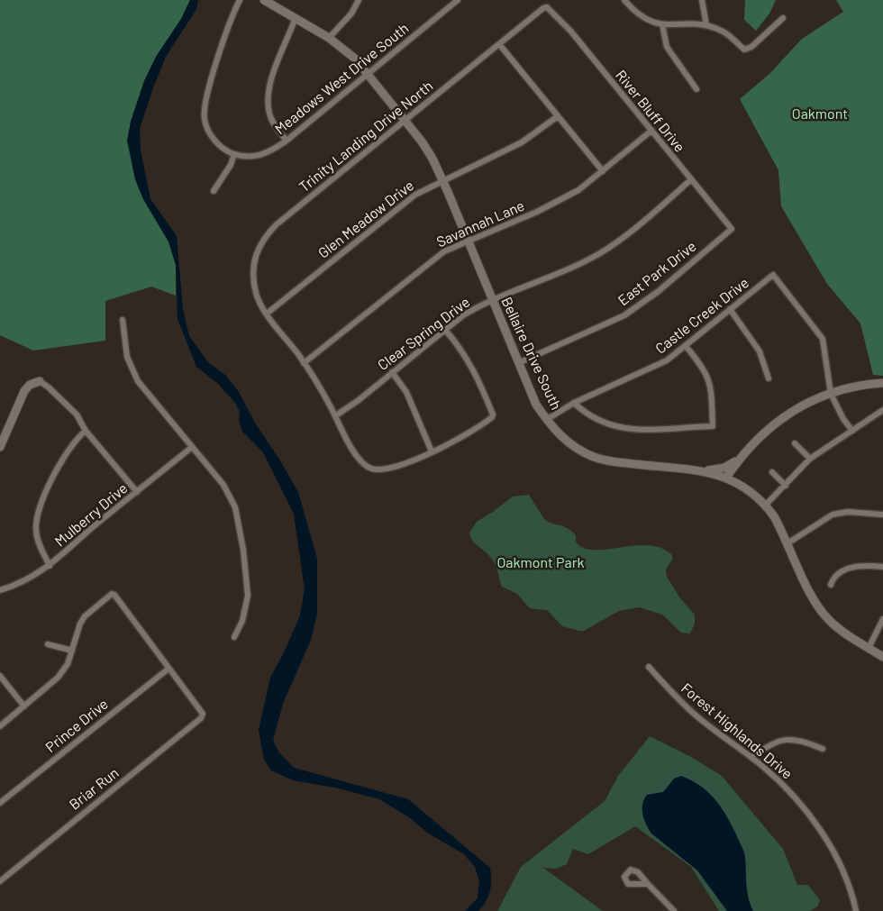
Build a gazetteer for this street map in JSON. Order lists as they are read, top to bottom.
{
  "streets": {
    "street": [
      "Meadows West Drive South",
      "River Bluff Drive",
      "Trinity Landing Drive North",
      "Glen Meadow Drive",
      "Savannah Lane",
      "East Park Drive",
      "Castle Creek Drive",
      "Clear Spring Drive",
      "Bellaire Drive South",
      "Mulberry Drive",
      "Prince Drive",
      "Forest Highlands Drive",
      "Briar Run"
    ]
  },
  "crossings": [
    ["Meadows West Drive South", "Bellaire Drive South"],
    ["River Bluff Drive", "Trinity Landing Drive North"],
    ["River Bluff Drive", "Savannah Lane"],
    ["River Bluff Drive", "East Park Drive"],
    ["River Bluff Drive", "Clear Spring Drive"],
    ["Trinity Landing Drive North", "Glen Meadow Drive"],
    ["Trinity Landing Drive North", "Savannah Lane"],
    ["Trinity Landing Drive North", "Clear Spring Drive"],
    ["Trinity Landing Drive North", "Bellaire Drive South"],
    ["Glen Meadow Drive", "Bellaire Drive South"],
    ["Savannah Lane", "Bellaire Drive South"],
    ["East Park Drive", "Bellaire Drive South"],
    ["Castle Creek Drive", "Bellaire Drive South"],
    ["Clear Spring Drive", "Bellaire Drive South"],
    ["Prince Drive", "Briar Run"]
  ],
  "parks": ["Oakmont", "Oakmont Park"]
}
